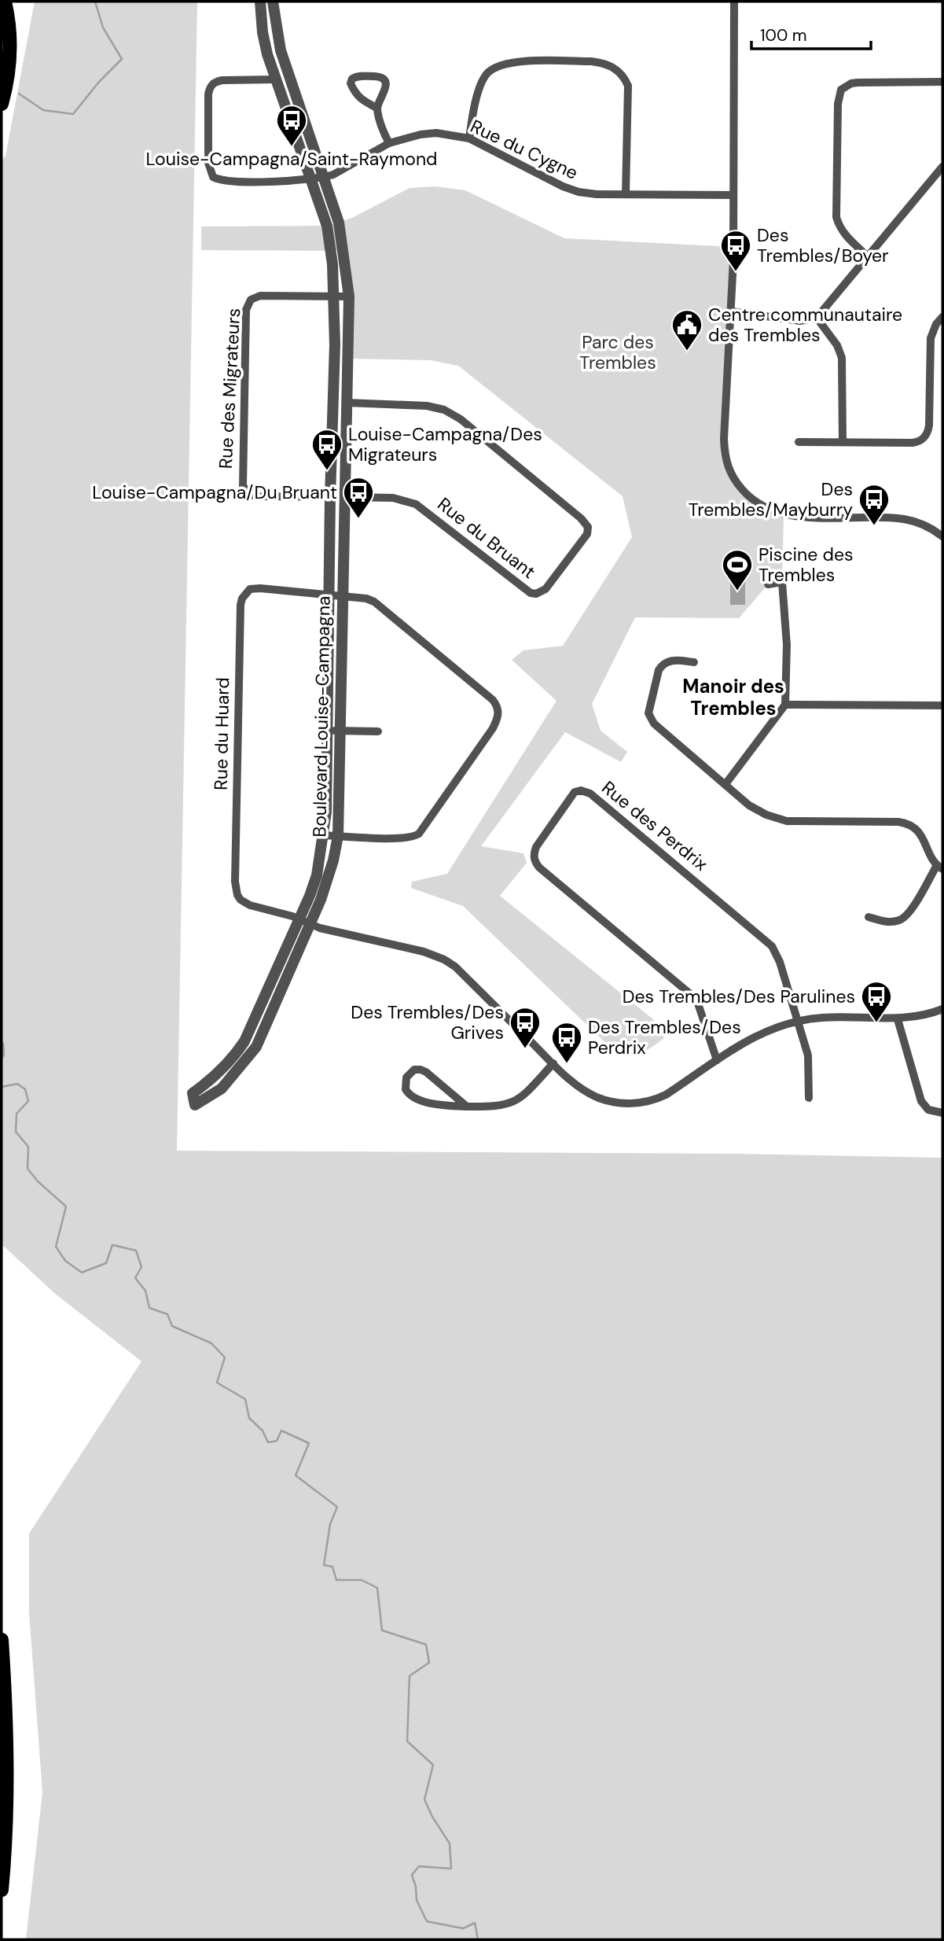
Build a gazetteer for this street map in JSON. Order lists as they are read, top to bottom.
{
  "streets": {
    "street": [
      "Rue du Cygne",
      "Rue des Migrateurs",
      "Rue du Bruant",
      "Boulevard Louise-Campagna",
      "Rue du Huard",
      "Rue des Perdrix"
    ]
  },
  "crossings": [
    ["Rue du Cygne", "Boulevard Louise-Campagna"],
    ["Rue des Migrateurs", "Boulevard Louise-Campagna"],
    ["Rue du Bruant", "Boulevard Louise-Campagna"],
    ["Boulevard Louise-Campagna", "Rue du Huard"],
    ["Rue du Huard", "Rue des Perdrix"]
  ],
  "districts": ["Manoir des Trembles"],
  "parks": ["Parc des Trembles"],
  "places": {
    "bus stop": [
      "Louise-Campagna/Saint-Raymond",
      "Des Trembles/Boyer",
      "Louise-Campagna/Des Migrateurs",
      "Louise-Campagna/Du Bruant",
      "Des Trembles/Mayburry",
      "Des Trembles/Des Parulines",
      "Des Trembles/Des Grives",
      "Des Trembles/Des Perdrix"
    ],
    "public building": ["Centre communautaire des Trembles"],
    "sports": ["Piscine des Trembles"]
  },
  "scale_bar": "100 m"
}
